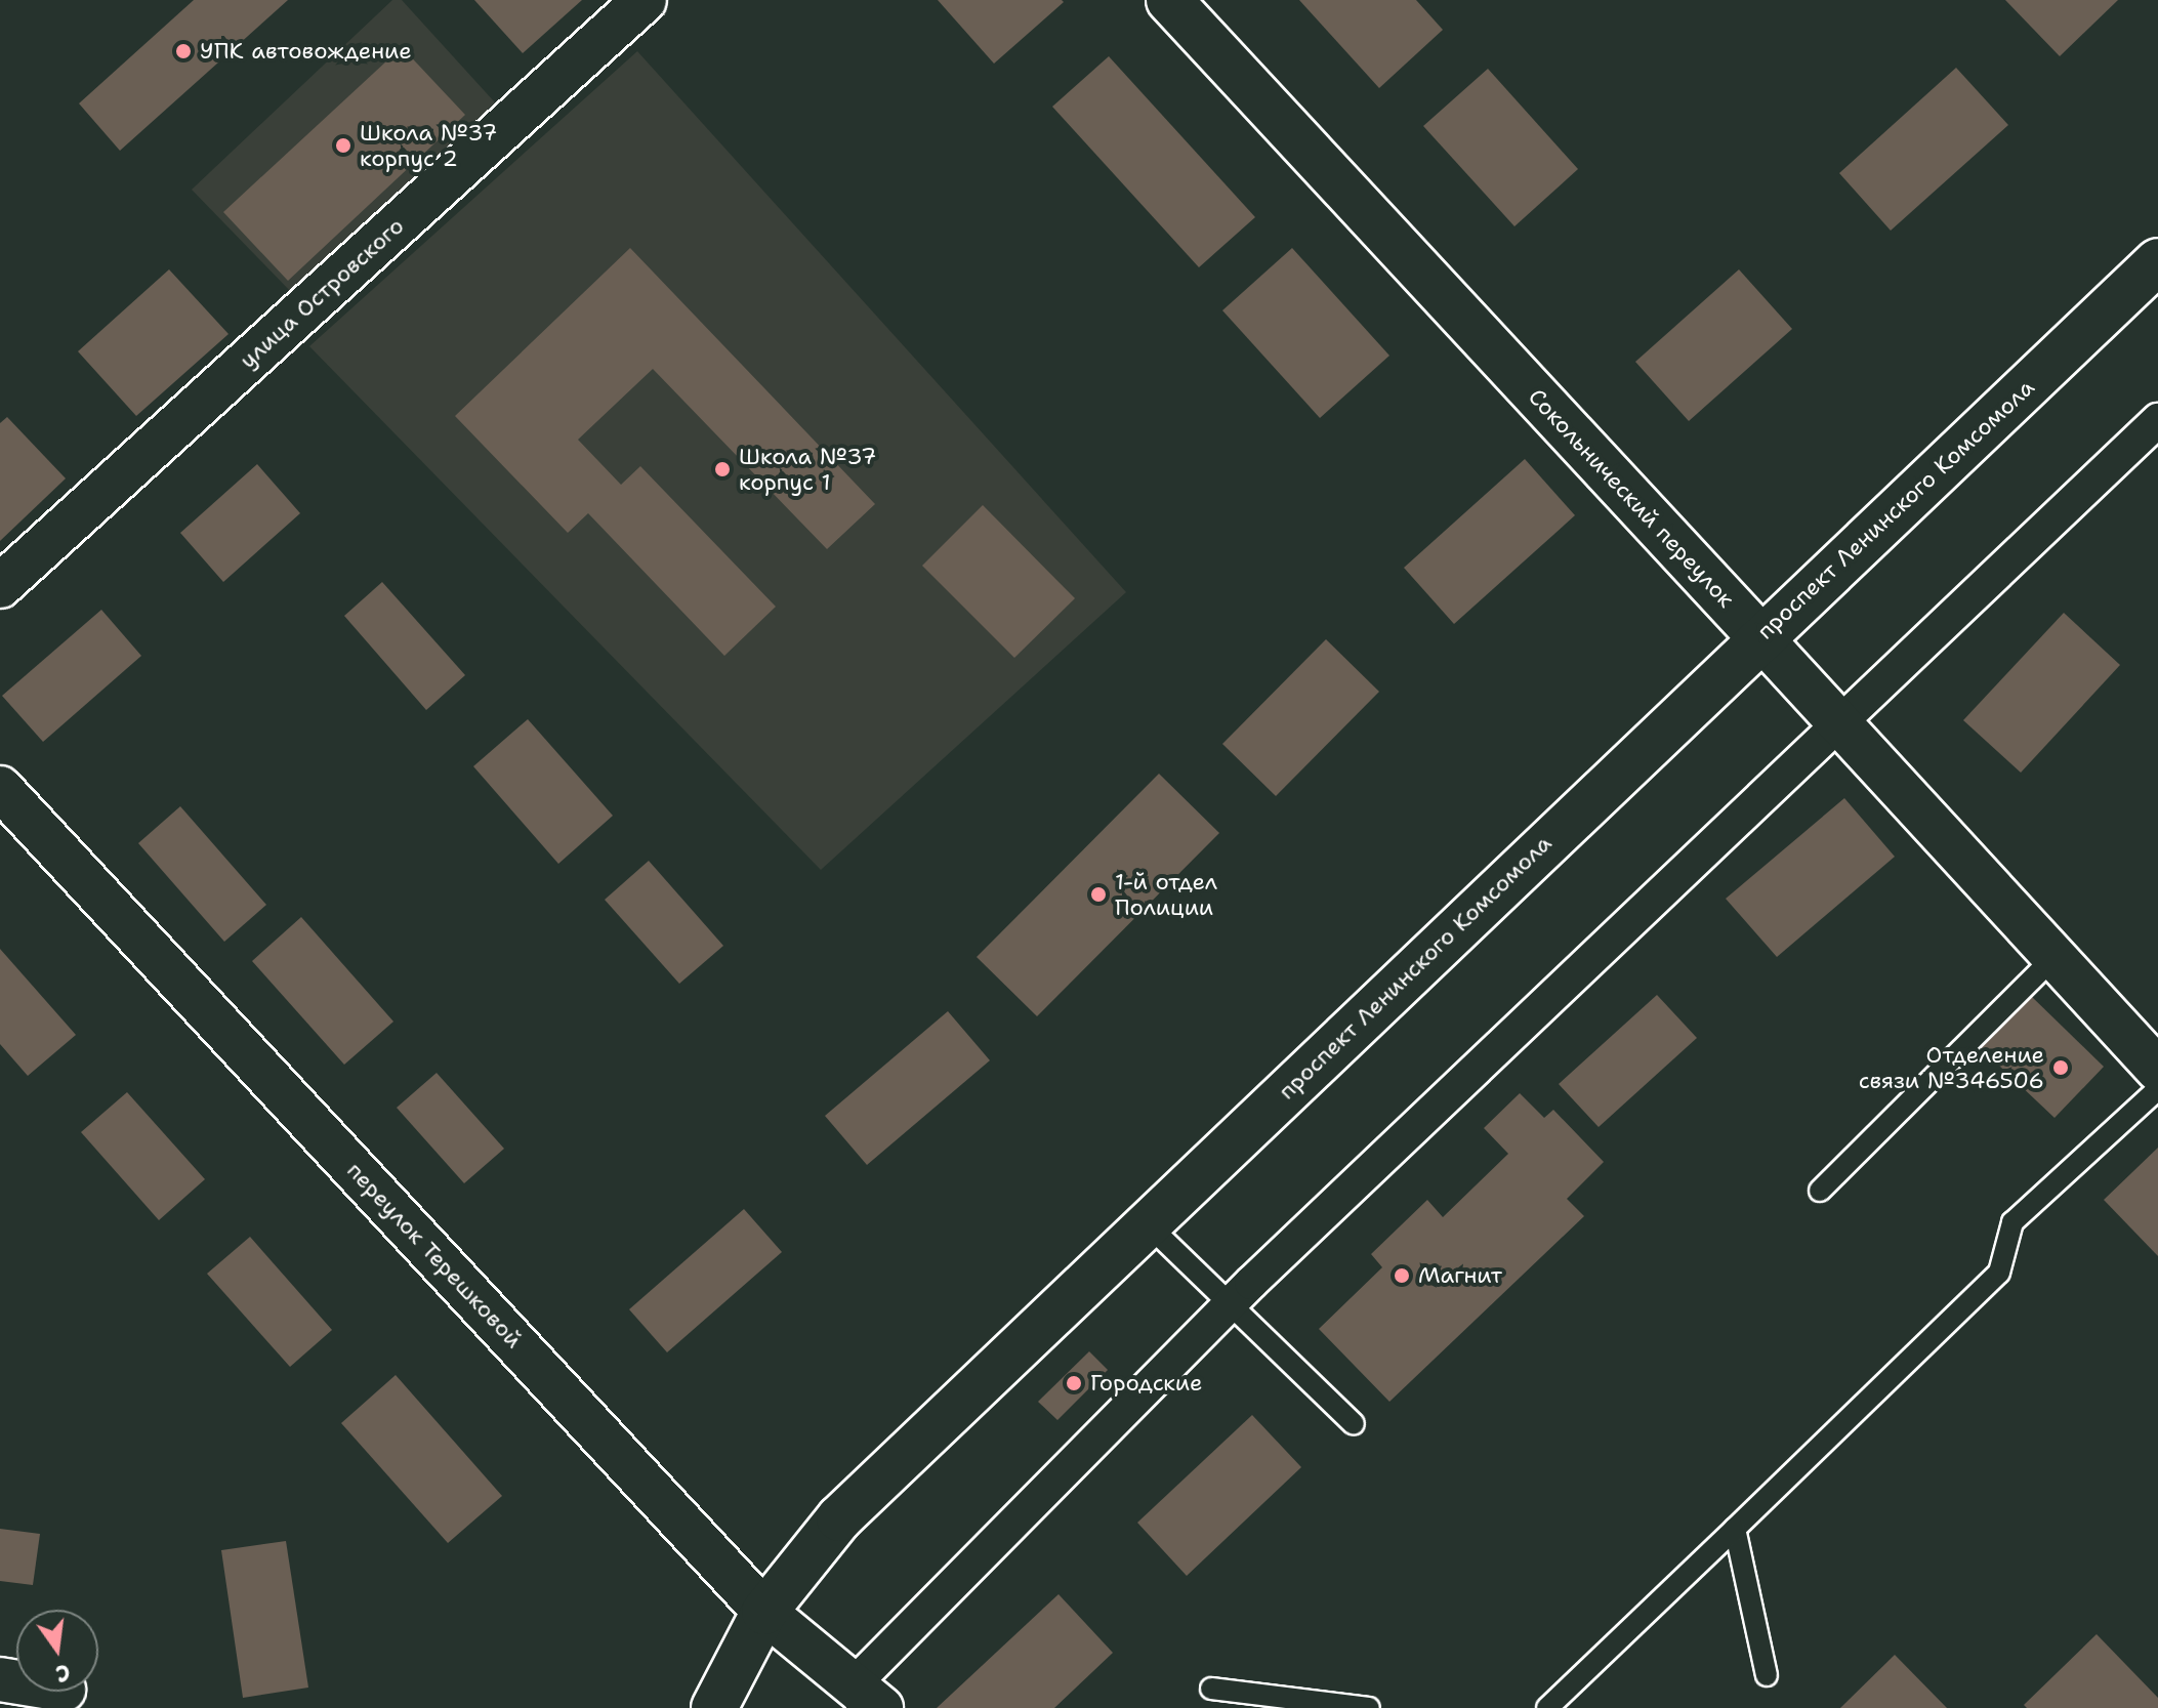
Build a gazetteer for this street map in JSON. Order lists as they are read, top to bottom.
{
  "streets": {
    "main road": ["Сокольнический переулок", "проспект Ленинского Комсомола"],
    "street": ["улица Островского", "переулок Терешковой"]
  },
  "crossings": [
    ["Сокольнический переулок", "проспект Ленинского Комсомола"],
    ["проспект Ленинского Комсомола", "переулок Терешковой"]
  ],
  "places": [
    "УПК автовождение",
    "Школа №37 корпус 2",
    "Школа №37 корпус 1",
    "1-й отдел Полиции",
    "Отделение связи №346506",
    "Магнит",
    "Городские"
  ],
  "north": "bottom"
}
